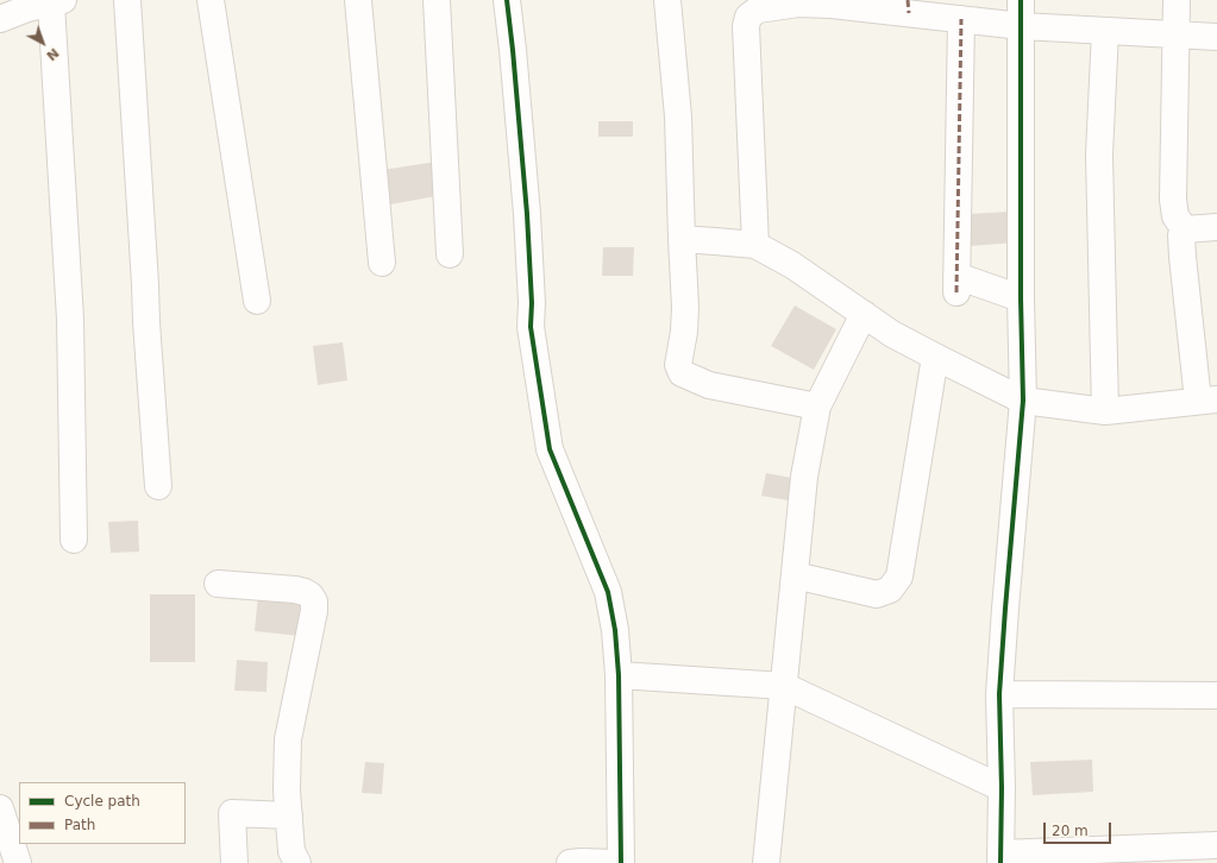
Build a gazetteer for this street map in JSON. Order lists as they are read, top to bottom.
{
  "legend": ["Cycle path", "Path"],
  "scale_bar": "20 m",
  "north": "bottom right"
}
